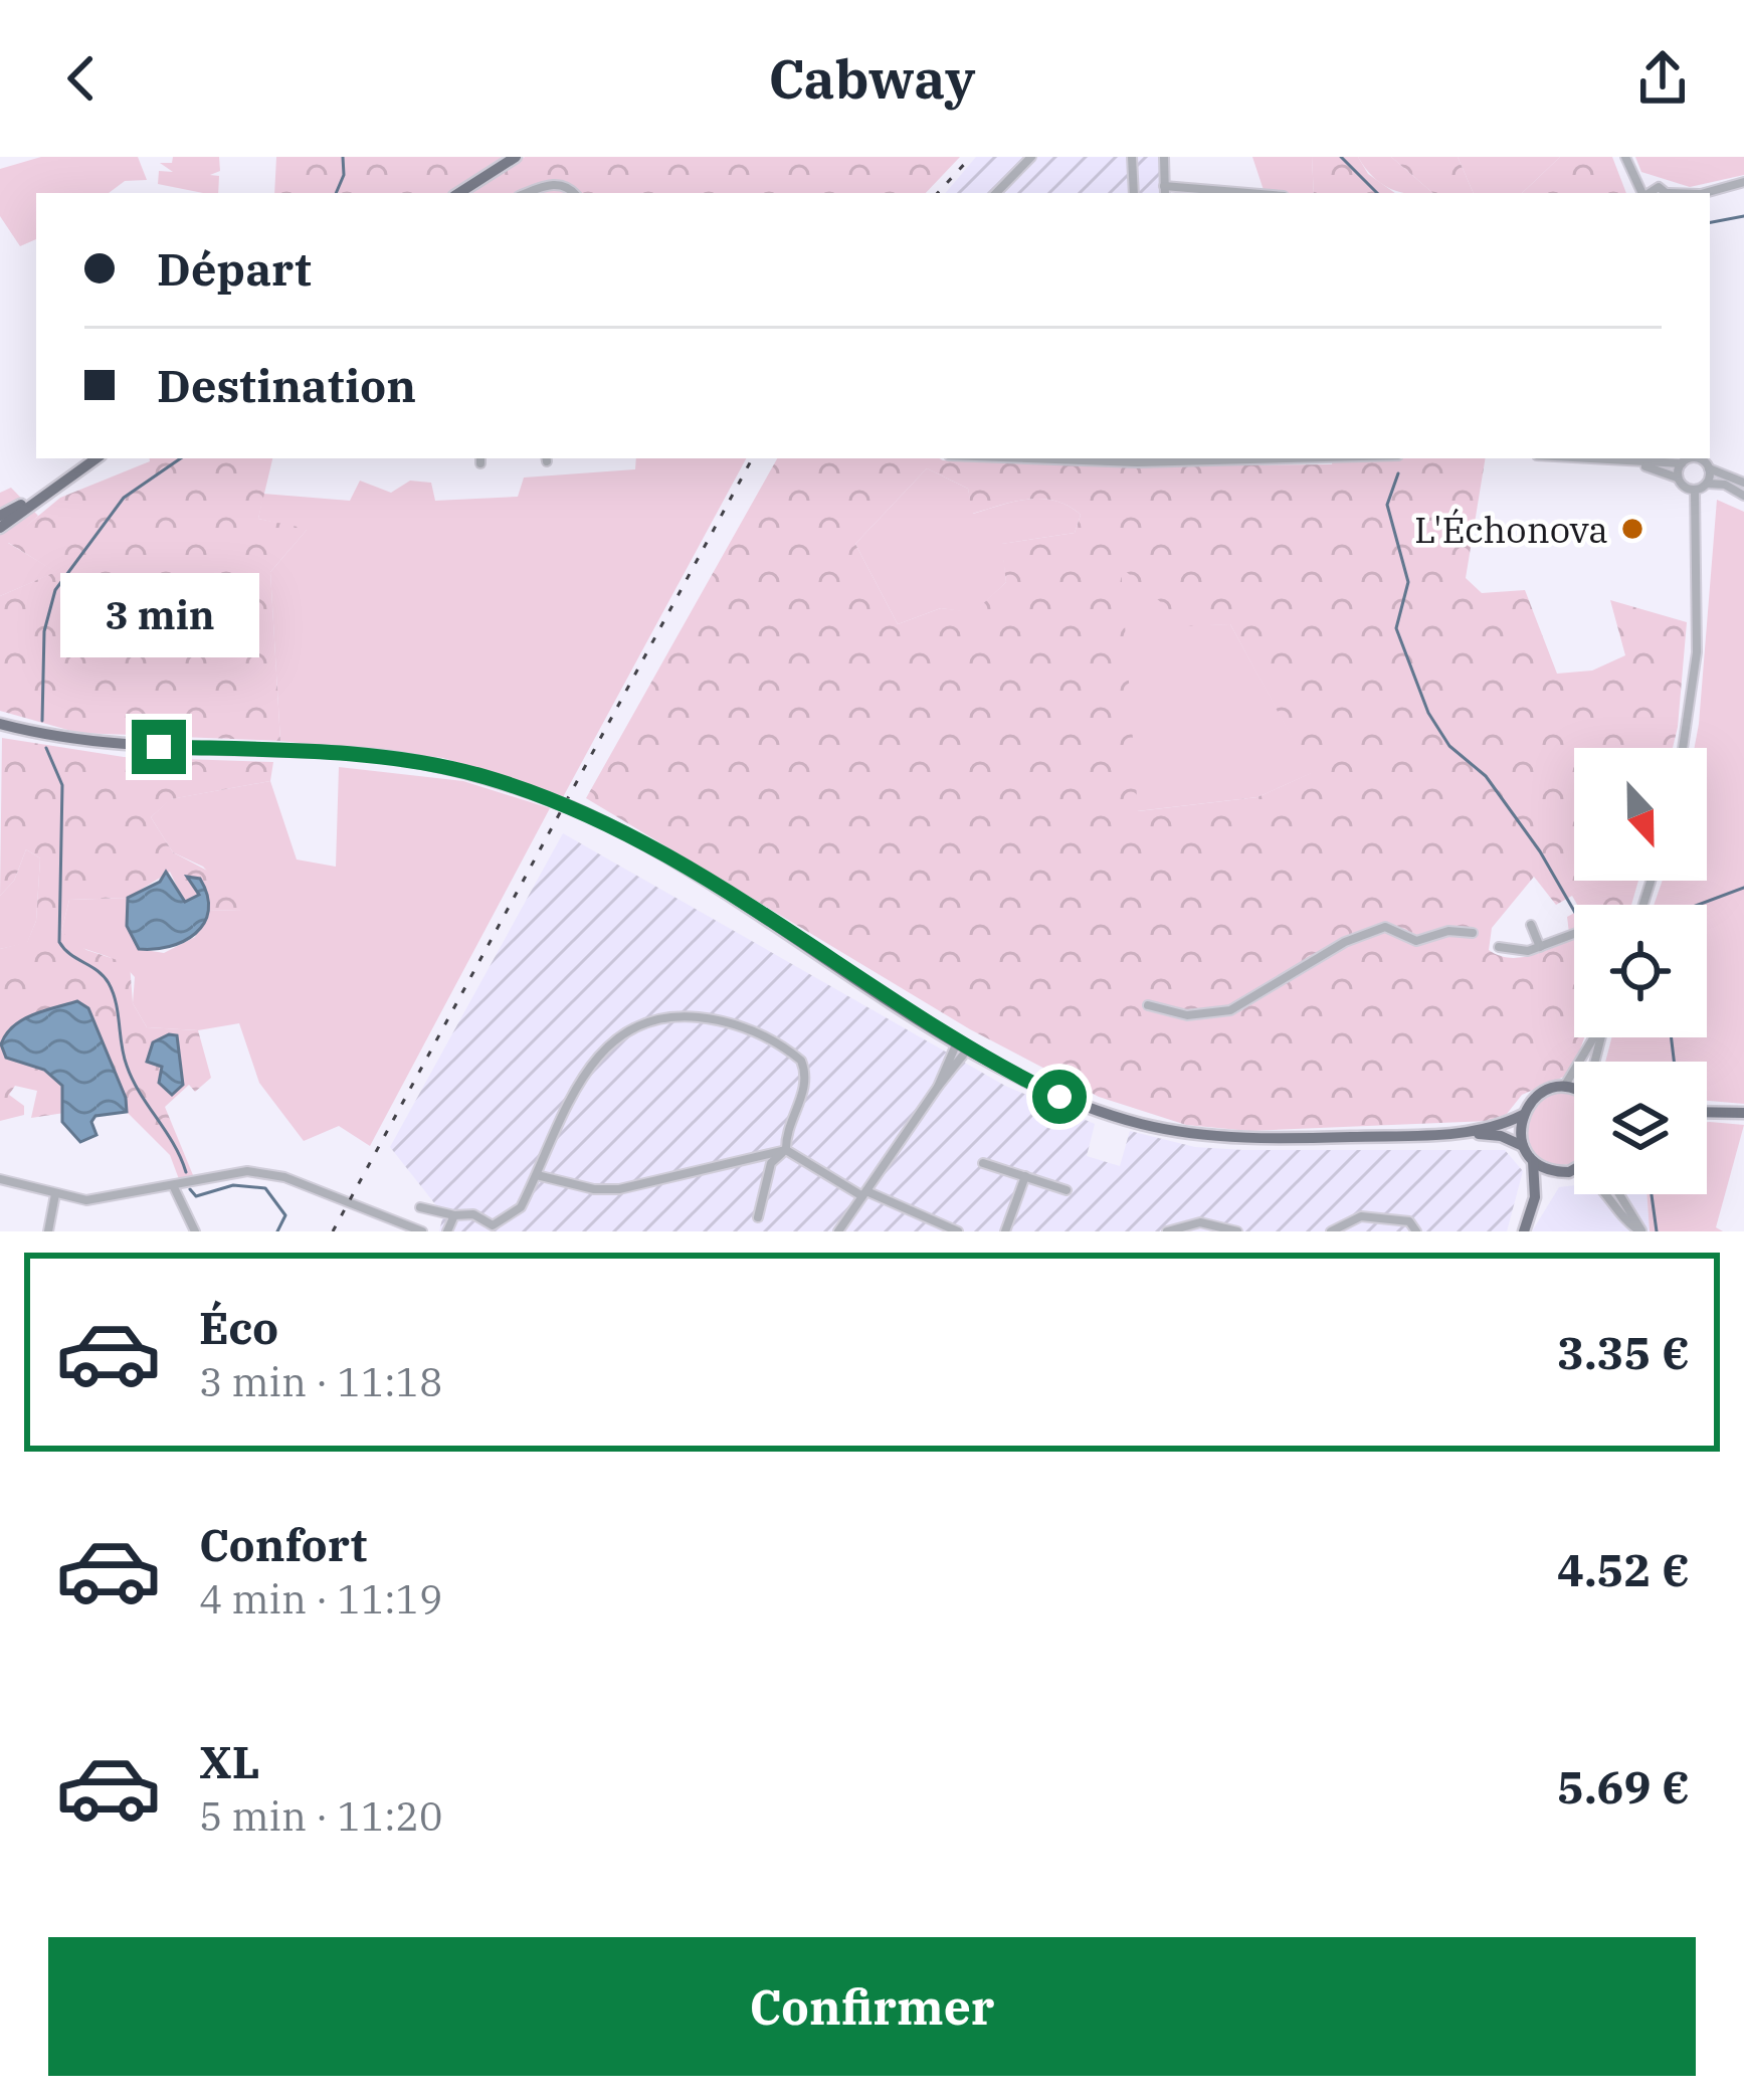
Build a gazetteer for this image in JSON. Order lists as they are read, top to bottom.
{
  "places": ["L'Échonova"],
  "north": "bottom",
  "page": {
    "header": "Cabway",
    "banner": ["Départ", "Destination"],
    "bubble": "3 min",
    "list": [
      {
        "name": "Éco",
        "note": "3 min · 11:18",
        "value": "3.35 €"
      },
      {
        "name": "Confort",
        "note": "4 min · 11:19",
        "value": "4.52 €"
      },
      {
        "name": "XL",
        "note": "5 min · 11:20",
        "value": "5.69 €"
      }
    ],
    "buttons": "Confirmer"
  }
}
